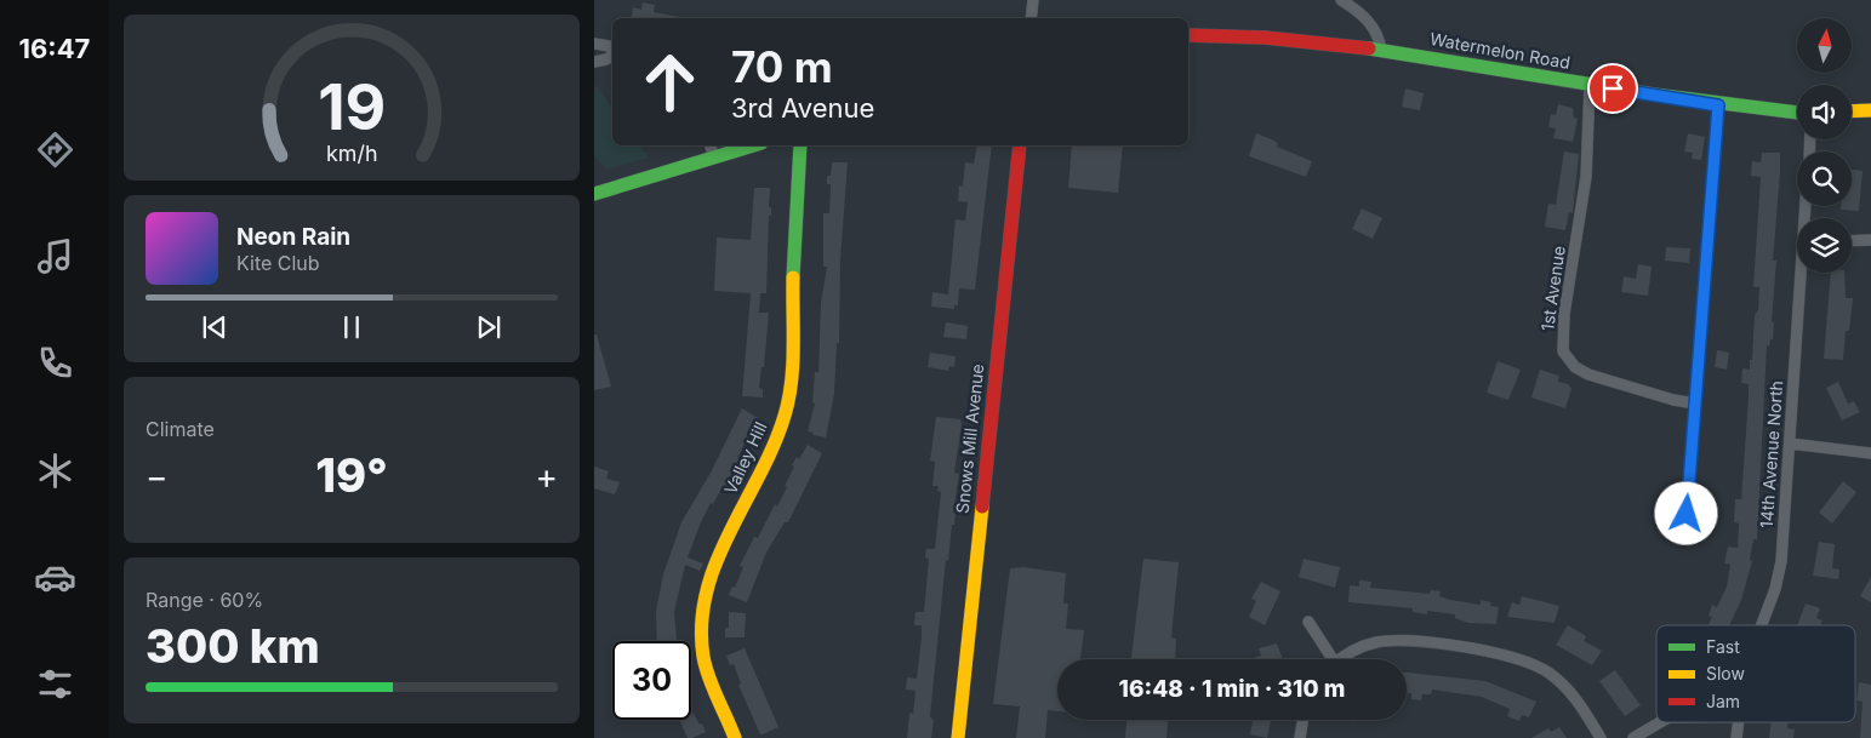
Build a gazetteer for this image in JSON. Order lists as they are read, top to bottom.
{
  "streets": {
    "main road": ["Watermelon Road", "Snows Mill Avenue", "Valley Hill"],
    "street": ["1st Avenue", "14th Avenue North"]
  },
  "crossings": [
    ["Watermelon Road", "1st Avenue"]
  ],
  "legend": ["Fast", "Slow", "Jam"],
  "north": "top",
  "page": {
    "tabs": "16:47",
    "turn": ["70 m", "3rd Avenue"],
    "song": ["Neon Rain", "Kite Club"],
    "tile": [
      "Climate",
      ["Range · 60%", "300 km"]
    ],
    "heat": ["−", "19°", "+"],
    "limit": "30",
    "trip": "16:48 · 1 min · 310 m",
    "gauge": ["19", "km/h"]
  }
}
